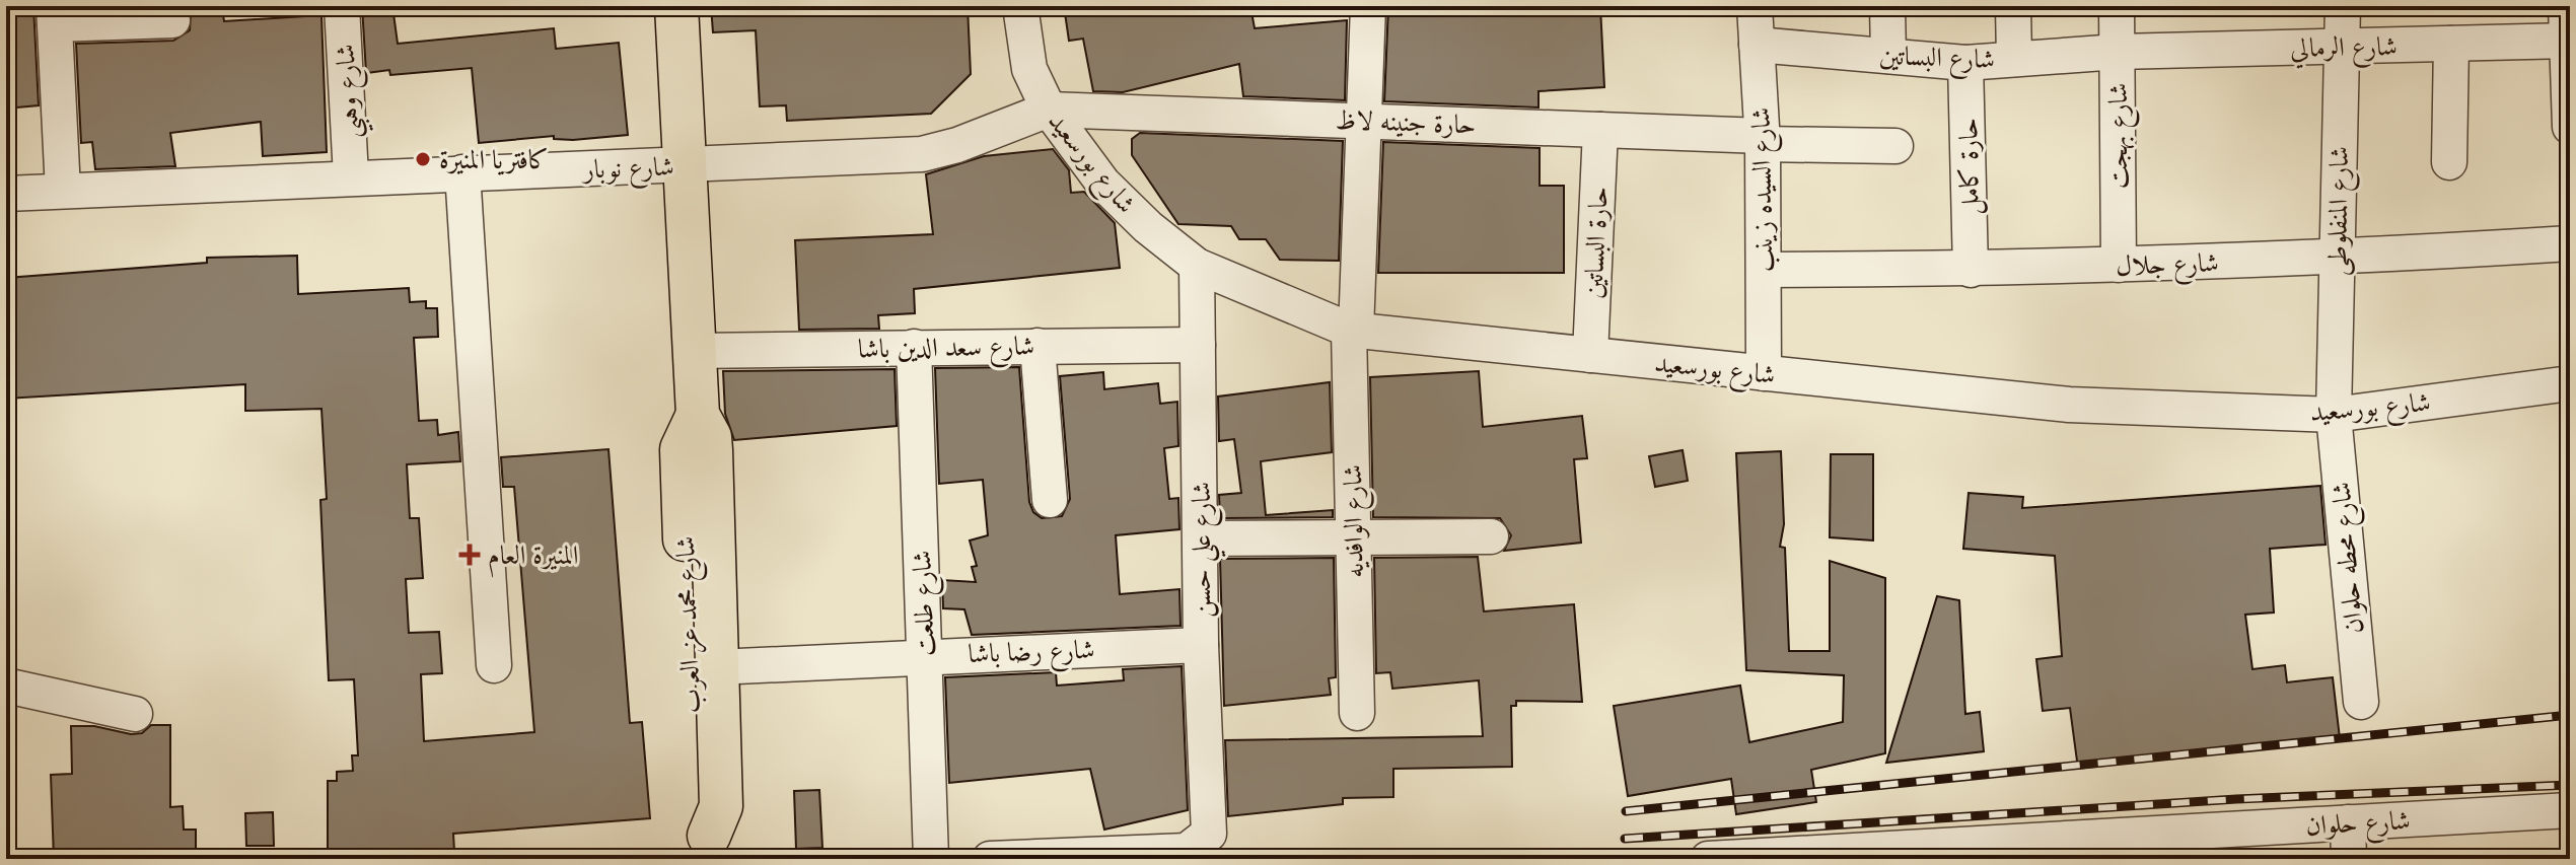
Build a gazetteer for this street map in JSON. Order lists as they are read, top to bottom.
{
  "streets": {
    "main road": ["شارع محمد عز العرب"],
    "street": [
      "شارع الرمالي",
      "شارع البساتين",
      "شارع وهبي",
      "حارة جنينه لاظ",
      "شارع بهجت",
      "شارع بورسعيد",
      "حارة كامل",
      "شارع نوبار",
      "شارع السيده زينب",
      "شارع المنفلوطى",
      "حارة البساتين",
      "شارع جلال",
      "شارع سعد الدين باشا",
      "شارع الوافديه",
      "شارع علي حسن",
      "شارع محطه حلوان",
      "شارع طلعت",
      "شارع رضا باشا",
      "شارع حلوان"
    ]
  },
  "crossings": [
    ["شارع الرمالي", "شارع البساتين"],
    ["شارع الرمالي", "شارع بهجت"],
    ["شارع الرمالي", "شارع المنفلوطى"],
    ["شارع البساتين", "شارع بهجت"],
    ["شارع البساتين", "حارة كامل"],
    ["شارع البساتين", "شارع السيده زينب"],
    ["شارع وهبي", "شارع نوبار"],
    ["حارة جنينه لاظ", "شارع بورسعيد"],
    ["حارة جنينه لاظ", "شارع نوبار"],
    ["حارة جنينه لاظ", "شارع السيده زينب"],
    ["حارة جنينه لاظ", "حارة البساتين"],
    ["حارة جنينه لاظ", "شارع الوافديه"],
    ["شارع بهجت", "شارع جلال"],
    ["شارع بورسعيد", "شارع نوبار"],
    ["شارع بورسعيد", "شارع السيده زينب"],
    ["شارع بورسعيد", "شارع المنفلوطى"],
    ["شارع بورسعيد", "حارة البساتين"],
    ["شارع بورسعيد", "شارع الوافديه"],
    ["شارع بورسعيد", "شارع علي حسن"],
    ["شارع بورسعيد", "شارع محطه حلوان"],
    ["حارة كامل", "شارع جلال"],
    ["شارع نوبار", "شارع محمد عز العرب"],
    ["شارع السيده زينب", "شارع جلال"],
    ["شارع المنفلوطى", "شارع جلال"],
    ["شارع المنفلوطى", "شارع محطه حلوان"],
    ["شارع سعد الدين باشا", "شارع علي حسن"],
    ["شارع سعد الدين باشا", "شارع طلعت"],
    ["شارع سعد الدين باشا", "شارع محمد عز العرب"],
    ["شارع علي حسن", "شارع رضا باشا"],
    ["شارع طلعت", "شارع رضا باشا"],
    ["شارع محمد عز العرب", "شارع رضا باشا"]
  ],
  "places": {
    "other": ["كافتريا المنيرة"],
    "health": ["المنيرة العام"]
  }
}
